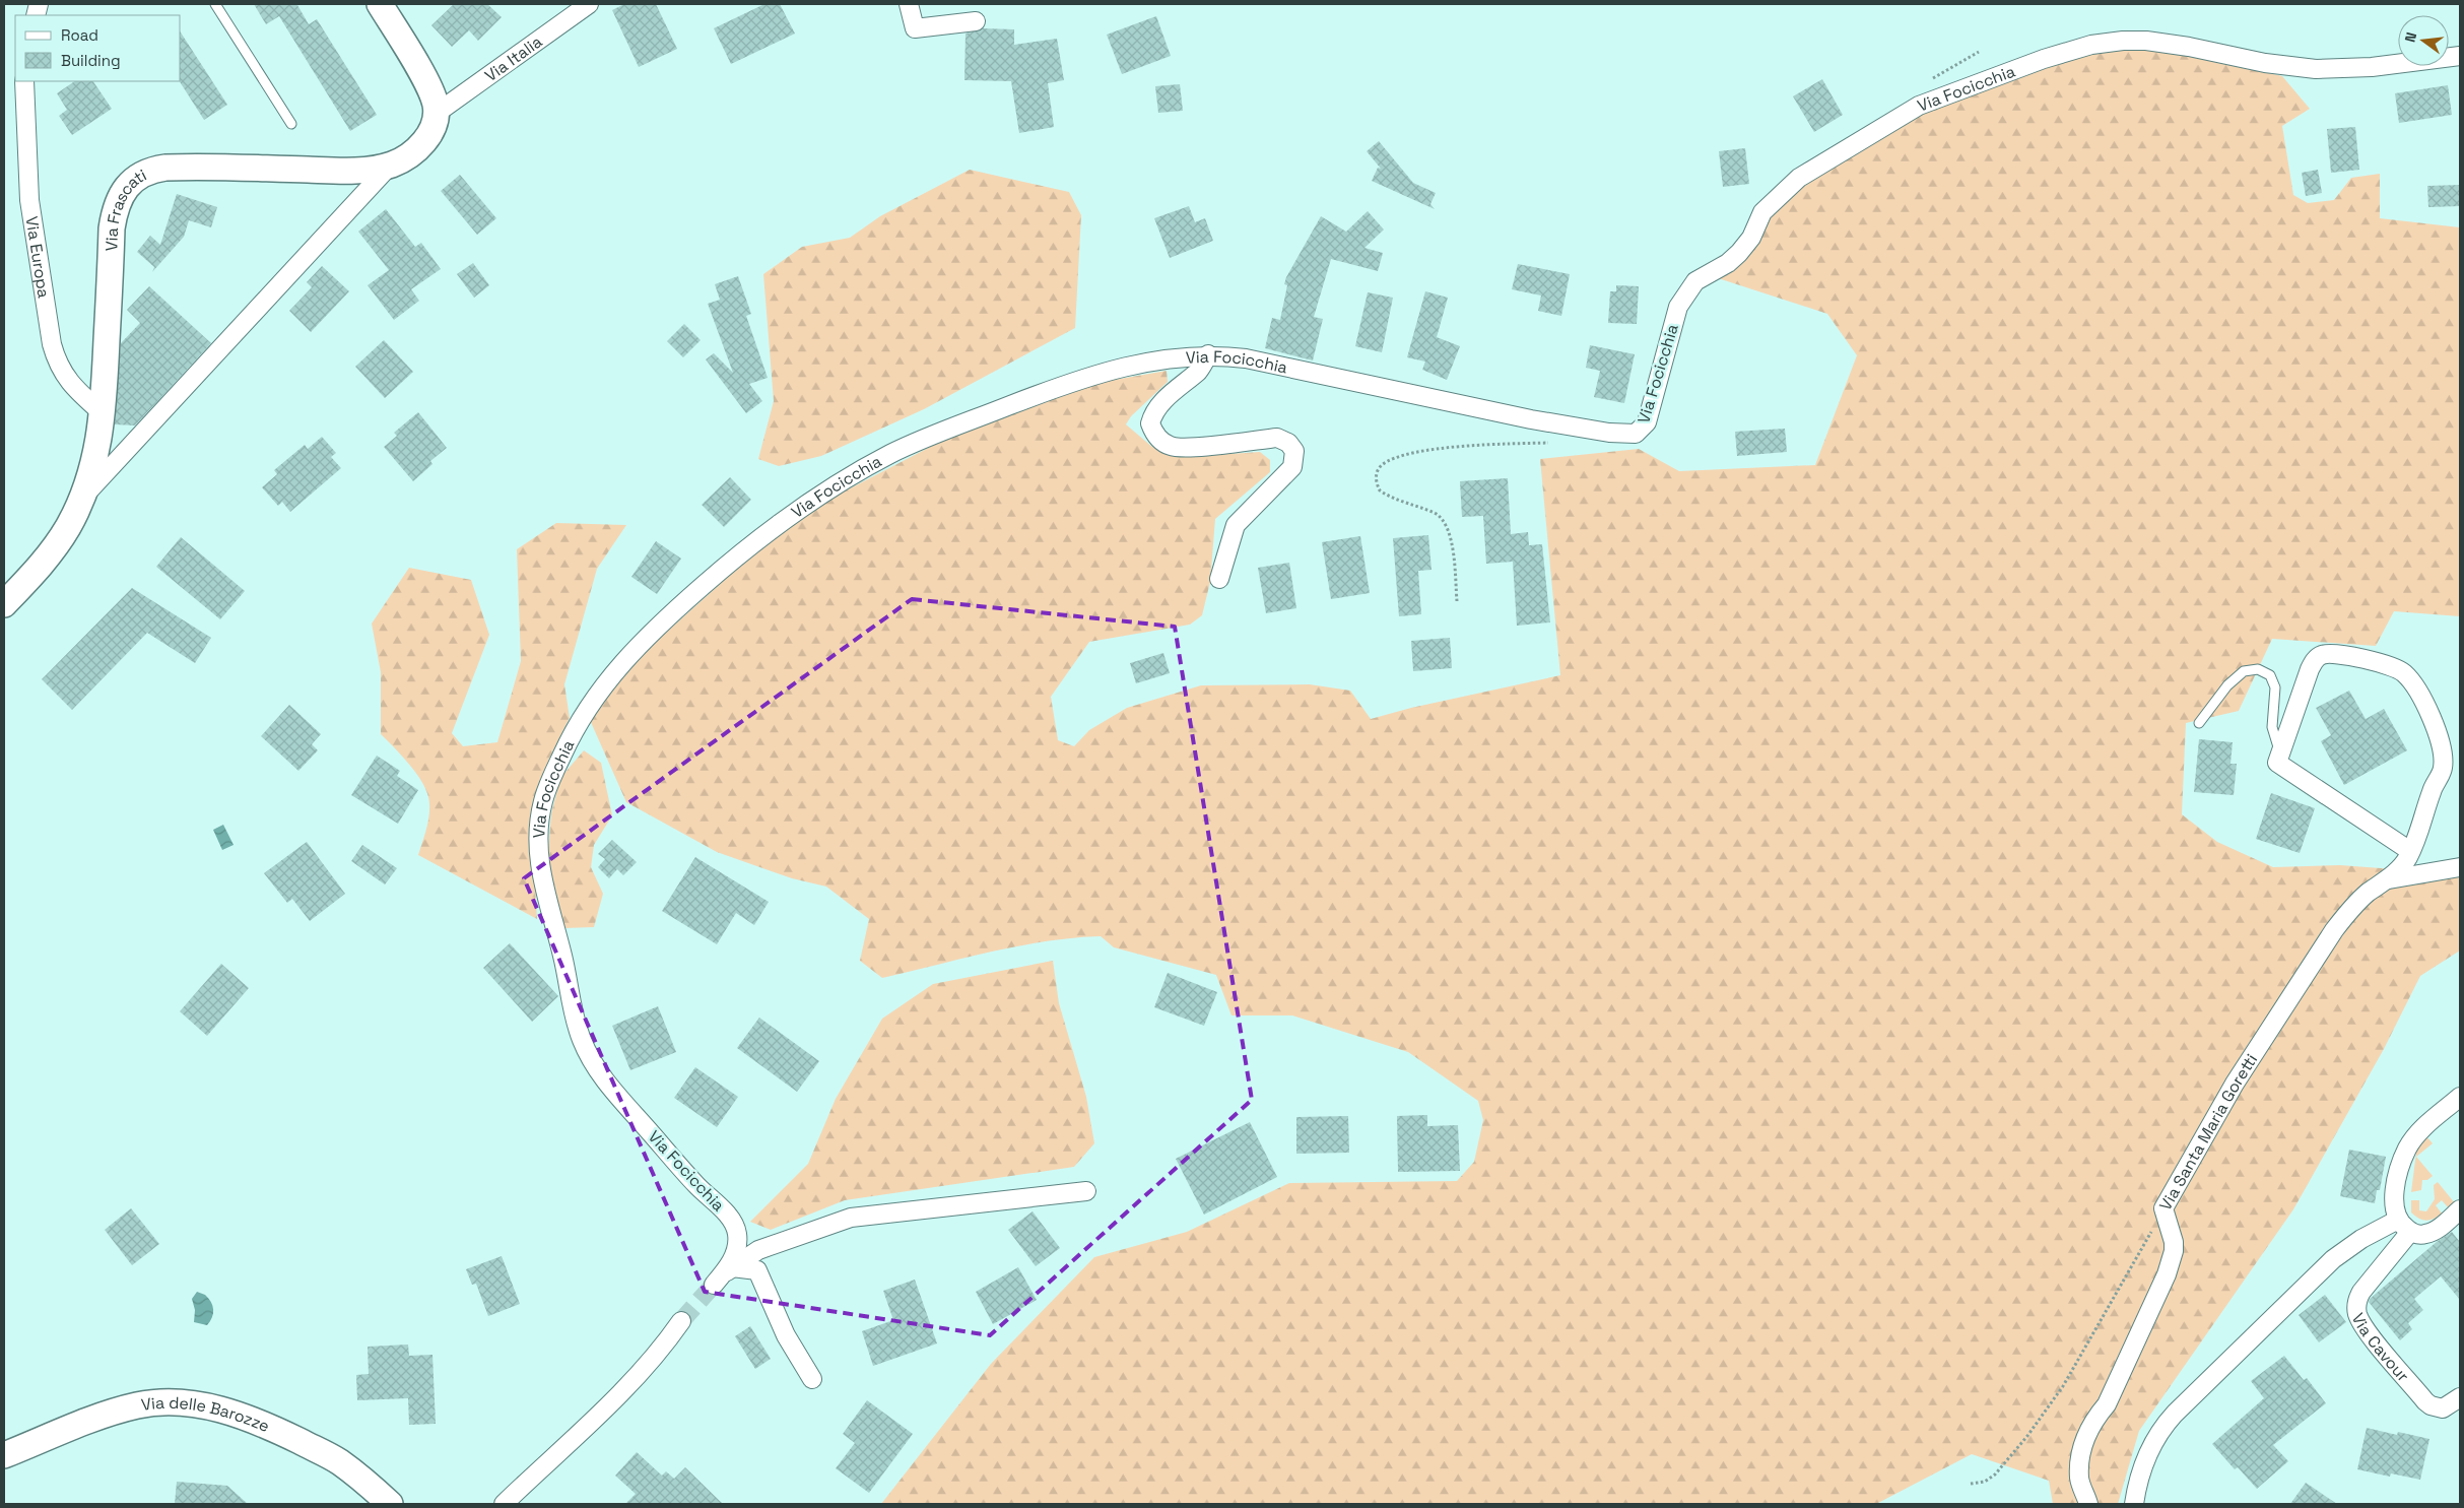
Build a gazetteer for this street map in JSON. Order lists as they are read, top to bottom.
{
  "streets": {
    "main road": ["Via Frascati", "Via delle Barozze"],
    "street": [
      "Via Italia",
      "Via Focicchia",
      "Via Europa",
      "Via Santa Maria Goretti",
      "Via Cavour"
    ]
  },
  "crossings": [
    ["Via Italia", "Via Frascati"],
    ["Via Frascati", "Via Europa"]
  ],
  "legend": ["Road", "Building"],
  "north": "left"
}
